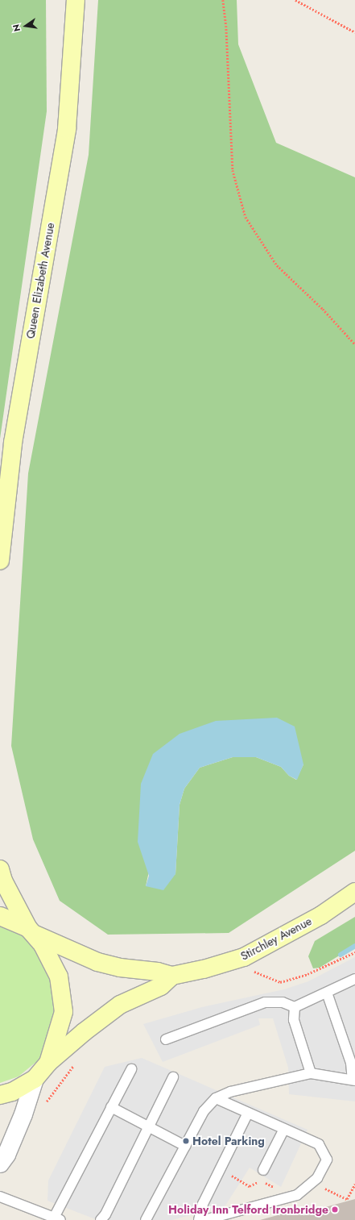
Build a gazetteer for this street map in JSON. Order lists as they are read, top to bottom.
{
  "streets": {
    "street": ["Queen Elizabeth Avenue", "Stirchley Avenue"]
  },
  "places": ["Hotel Parking", "Holiday Inn Telford Ironbridge"],
  "north": "left"
}
